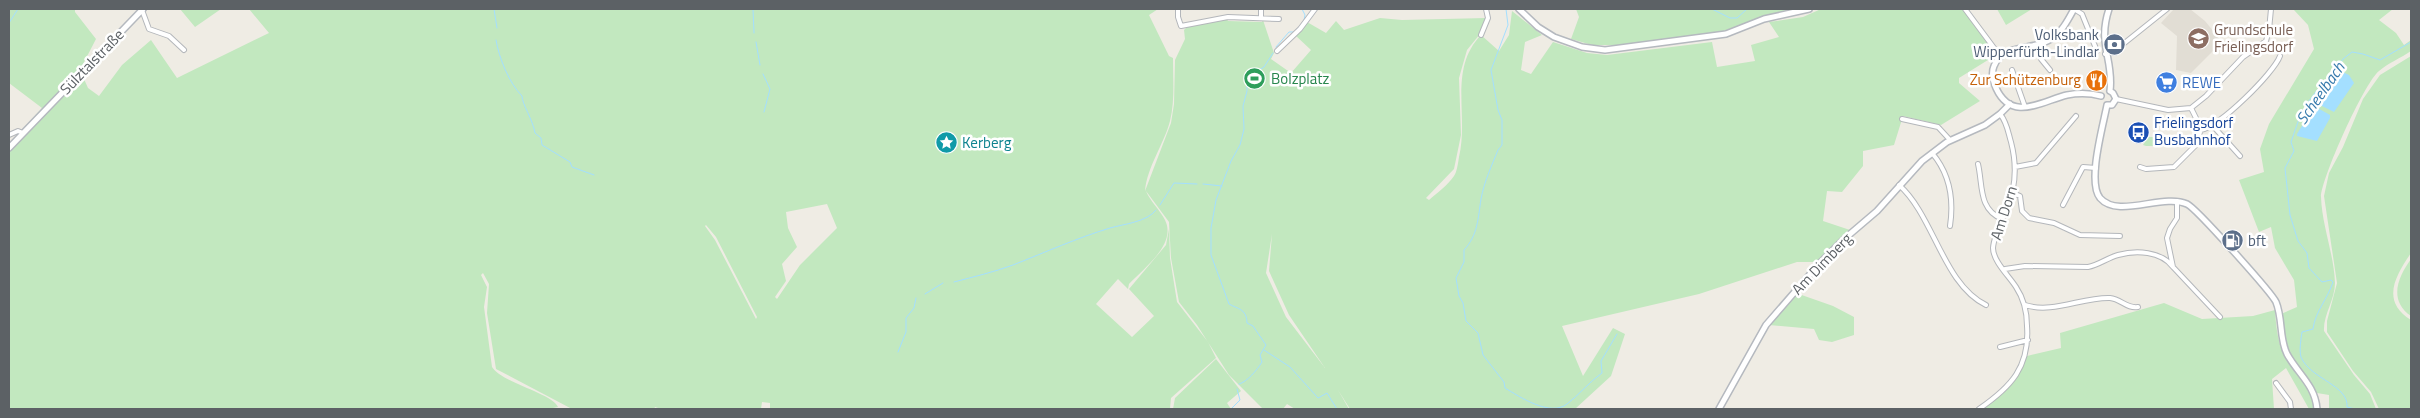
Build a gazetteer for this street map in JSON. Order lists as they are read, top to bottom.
{
  "streets": {
    "main road": ["Sülztalstraße", "Am Dimberg"],
    "street": ["Am Dorn"]
  },
  "crossings": [
    ["Am Dorn", "Am Dimberg"]
  ],
  "water": ["Scheelbach"],
  "places": {
    "school or university": ["Grundschule Frielingsdorf"],
    "bank": ["Volksbank Wipperfürth-Lindlar"],
    "sports": ["Bolzplatz"],
    "restaurant": ["Zur Schützenburg"],
    "supermarket": ["REWE"],
    "bus stop": ["Frielingsdorf Busbahnhof"],
    "place": ["Kerberg"],
    "fuel station": ["bft"]
  }
}
